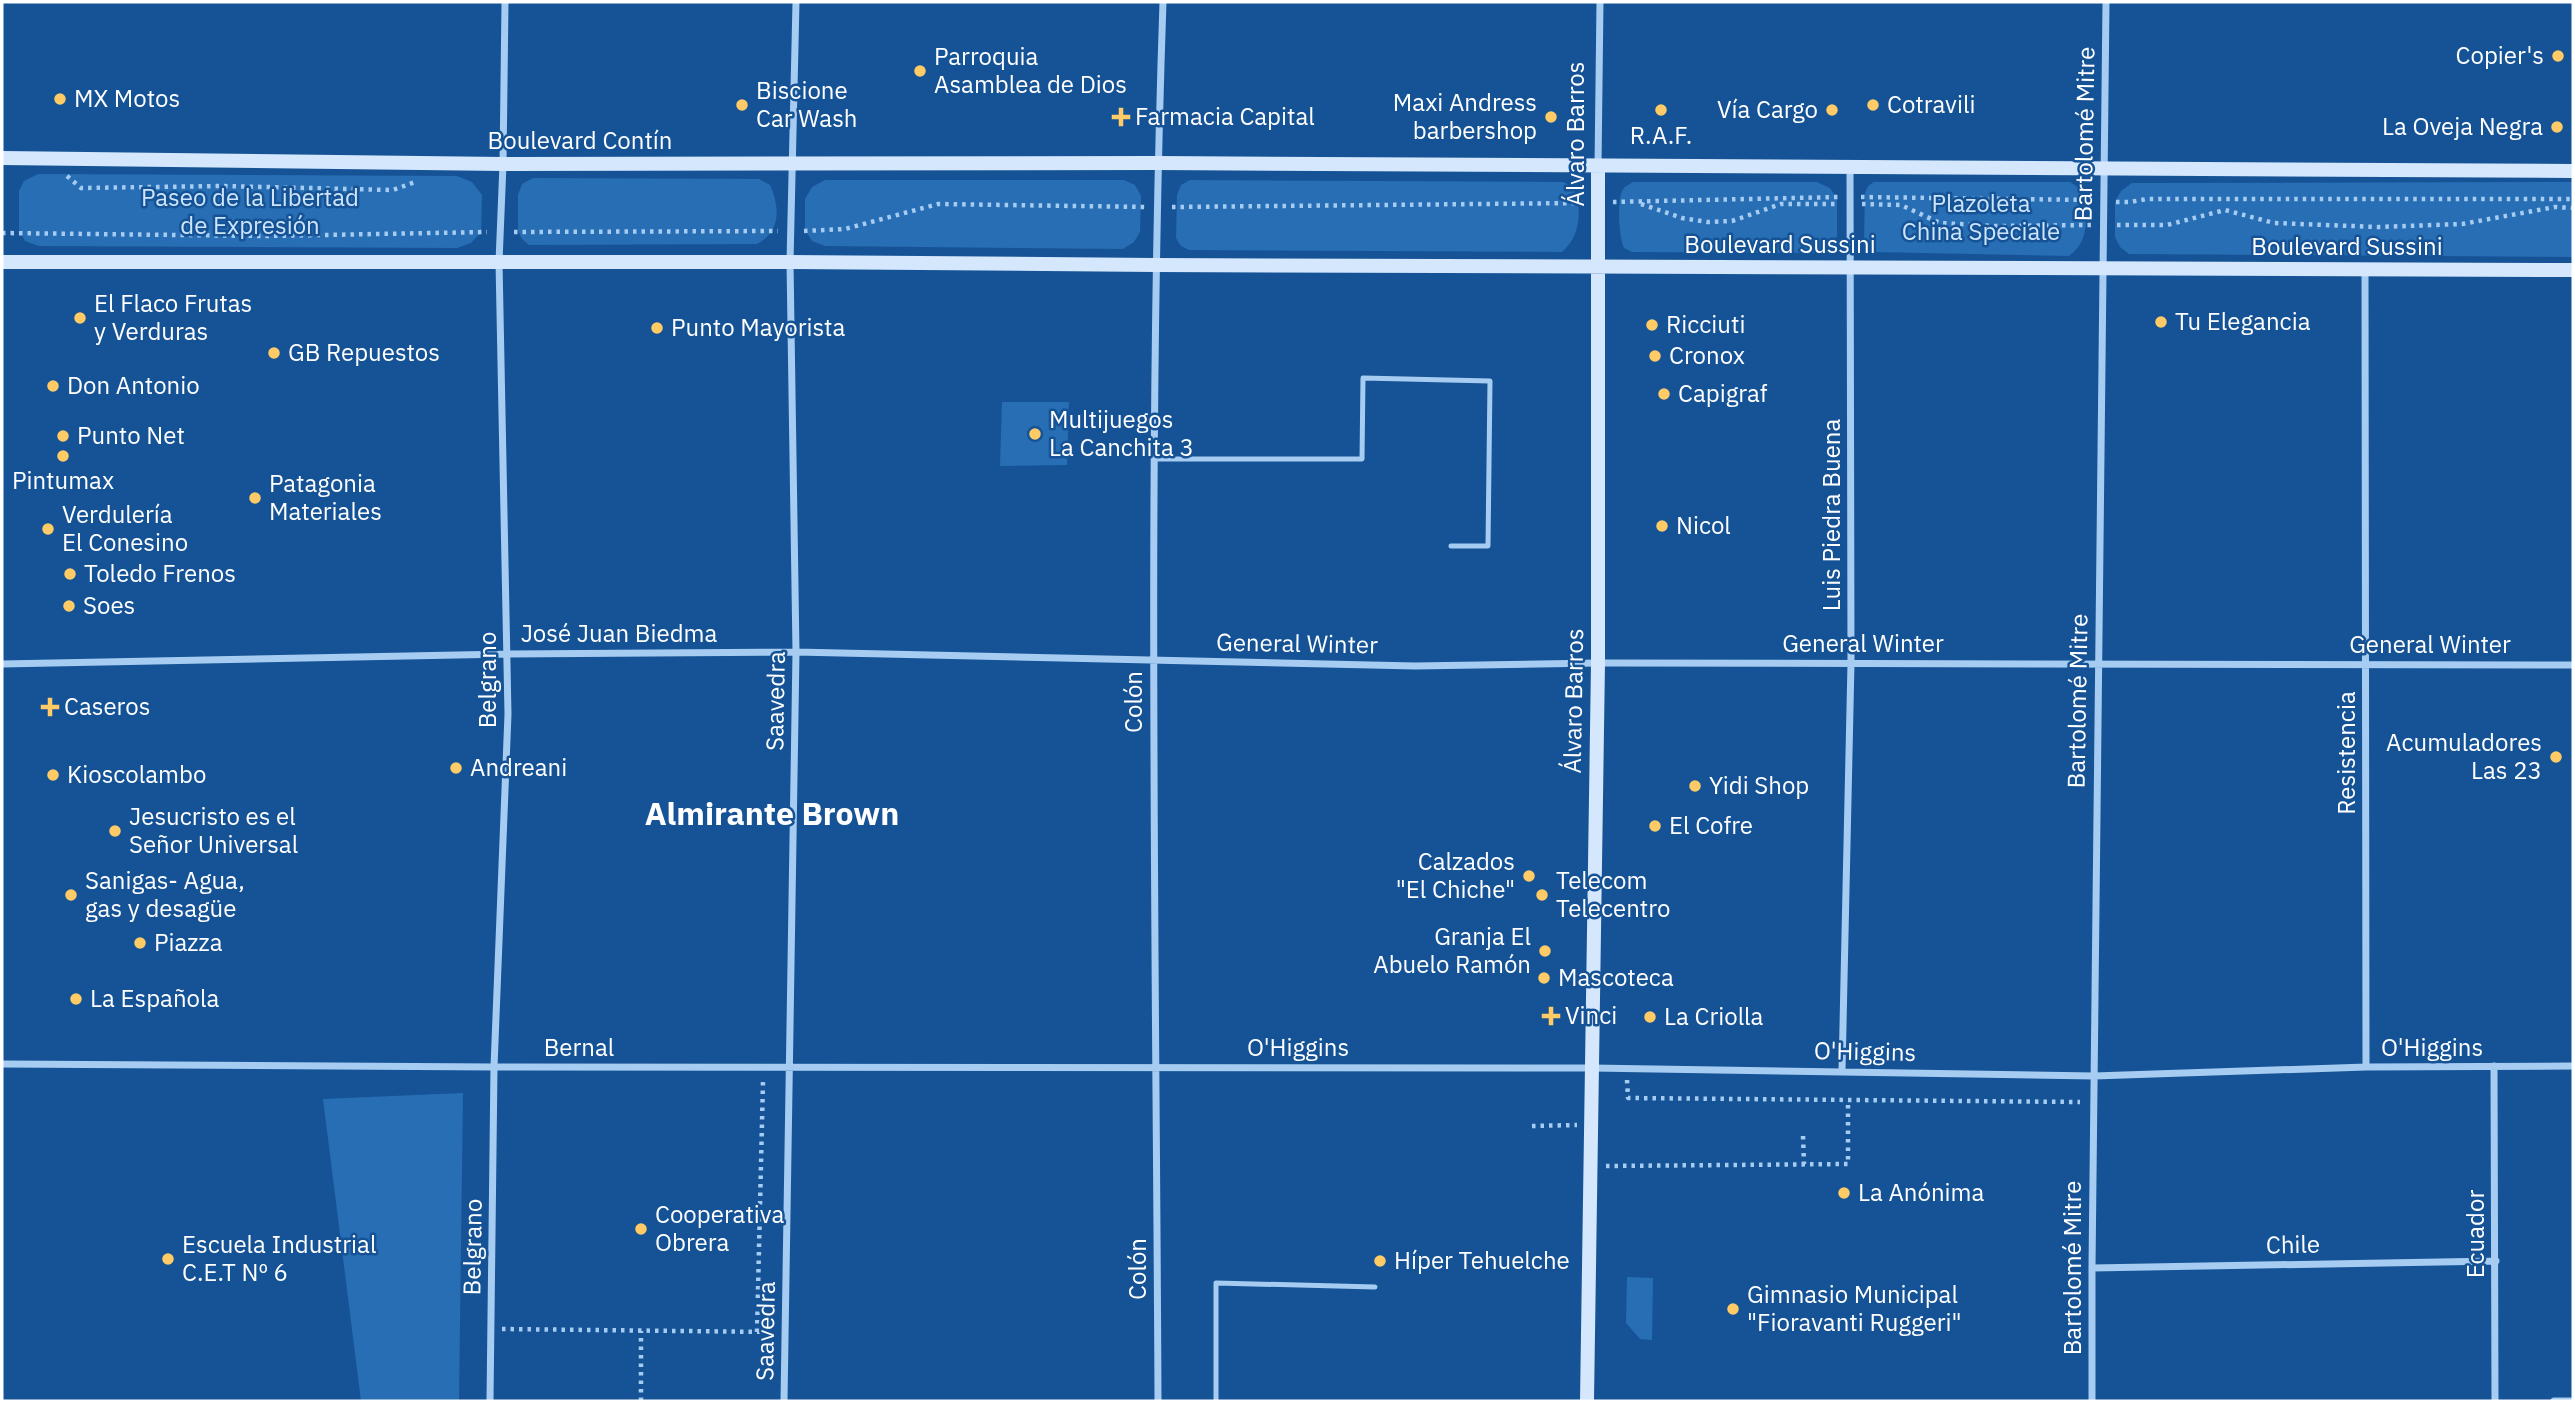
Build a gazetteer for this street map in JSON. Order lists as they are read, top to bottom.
{
  "streets": {
    "main road": ["Álvaro Barros", "Boulevard Contín", "Boulevard Sussini"],
    "street": [
      "Bartolomé Mitre",
      "Luis Piedra Buena",
      "José Juan Biedma",
      "General Winter",
      "Belgrano",
      "Saavedra",
      "Colón",
      "Resistencia",
      "Bernal",
      "O'Higgins",
      "Ecuador",
      "Chile"
    ]
  },
  "crossings": [
    ["Álvaro Barros", "Boulevard Sussini"],
    ["Álvaro Barros", "General Winter"],
    ["Álvaro Barros", "O'Higgins"],
    ["Bartolomé Mitre", "Boulevard Sussini"],
    ["Bartolomé Mitre", "General Winter"],
    ["Bartolomé Mitre", "O'Higgins"],
    ["Bartolomé Mitre", "Chile"],
    ["Boulevard Contín", "Belgrano"],
    ["Boulevard Contín", "Saavedra"],
    ["Boulevard Contín", "Colón"],
    ["Boulevard Sussini", "Luis Piedra Buena"],
    ["Boulevard Sussini", "Colón"],
    ["Boulevard Sussini", "Resistencia"],
    ["Luis Piedra Buena", "General Winter"],
    ["Luis Piedra Buena", "O'Higgins"],
    ["José Juan Biedma", "General Winter"],
    ["José Juan Biedma", "Belgrano"],
    ["José Juan Biedma", "Saavedra"],
    ["José Juan Biedma", "Colón"],
    ["General Winter", "Colón"],
    ["General Winter", "Resistencia"],
    ["Belgrano", "Bernal"],
    ["Saavedra", "Bernal"],
    ["Colón", "Bernal"],
    ["Colón", "O'Higgins"],
    ["Resistencia", "O'Higgins"],
    ["Bernal", "O'Higgins"],
    ["O'Higgins", "Ecuador"],
    ["Ecuador", "Chile"]
  ],
  "districts": ["Almirante Brown"],
  "parks": ["Paseo de la Libertad de Expresión", "Plazoleta China Speciale"],
  "places": {
    "other": [
      "Copier's",
      "Parroquia Asamblea de Dios",
      "MX Motos",
      "Biscione Car Wash",
      "Cotravili",
      "R.A.F.",
      "Vía Cargo",
      "Maxi Andress barbershop",
      "La Oveja Negra",
      "El Flaco Frutas y Verduras",
      "Tu Elegancia",
      "Ricciuti",
      "Punto Mayorista",
      "GB Repuestos",
      "Cronox",
      "Don Antonio",
      "Capigraf",
      "Multijuegos La Canchita 3",
      "Punto Net",
      "Pintumax",
      "Patagonia Materiales",
      "Nicol",
      "Verdulería El Conesino",
      "Toledo Frenos",
      "Soes",
      "Acumuladores Las 23",
      "Andreani",
      "Kioscolambo",
      "Yidi Shop",
      "El Cofre",
      "Jesucristo es el Señor Universal",
      "Calzados \"El Chiche\"",
      "Sanigas- Agua, gas y desagüe",
      "Telecom Telecentro",
      "Piazza",
      "Granja El Abuelo Ramón",
      "Mascoteca",
      "La Española",
      "La Criolla",
      "La Anónima",
      "Cooperativa Obrera",
      "Escuela Industrial C.E.T Nº 6",
      "Híper Tehuelche",
      "Gimnasio Municipal \"Fioravanti Ruggeri\""
    ],
    "health": ["Farmacia Capital", "Caseros", "Vinci"]
  }
}
